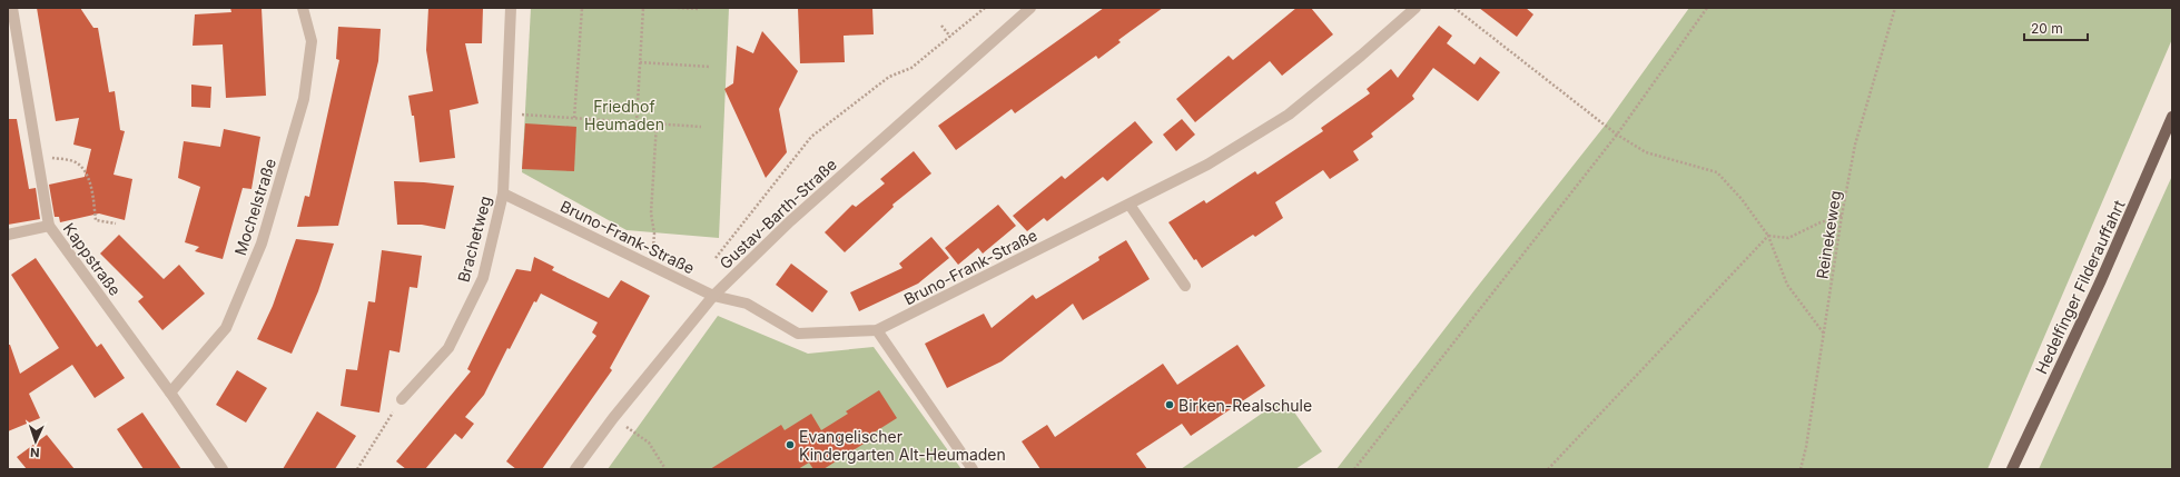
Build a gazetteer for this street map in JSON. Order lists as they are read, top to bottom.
{
  "streets": {
    "main road": ["Hedelfinger Filderauffahrt"],
    "street": [
      "Mochelstraße",
      "Gustav-Barth-Straße",
      "Bruno-Frank-Straße",
      "Brachetweg",
      "Kappstraße"
    ],
    "path": ["Reinekeweg"]
  },
  "crossings": [
    ["Mochelstraße", "Kappstraße"],
    ["Gustav-Barth-Straße", "Bruno-Frank-Straße"],
    ["Bruno-Frank-Straße", "Brachetweg"]
  ],
  "parks": ["Friedhof Heumaden"],
  "places": ["Birken-Realschule", "Evangelischer Kindergarten Alt-Heumaden"],
  "scale_bar": "20 m",
  "north": "bottom"
}
